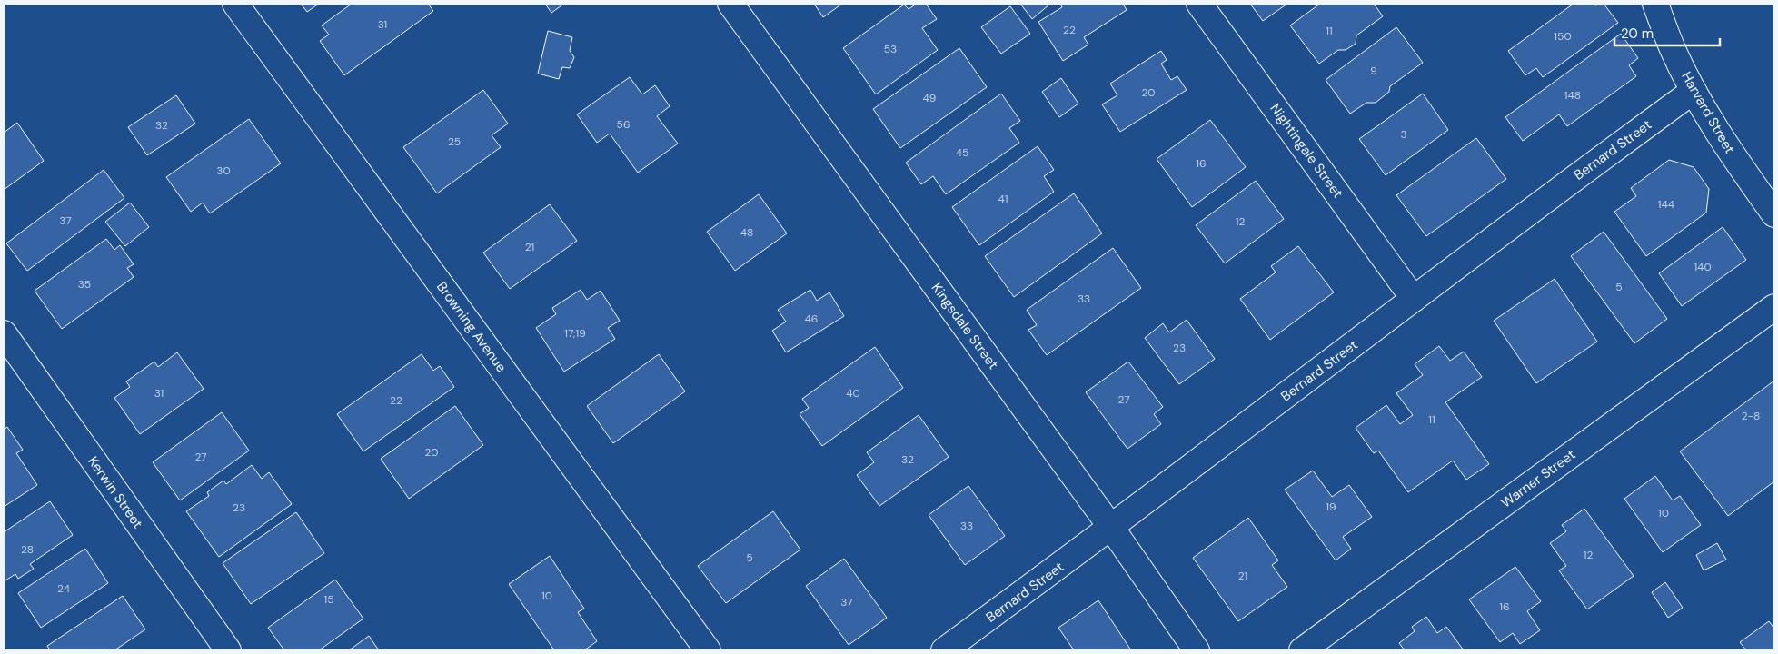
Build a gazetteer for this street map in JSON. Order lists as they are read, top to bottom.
{
  "streets": {
    "street": [
      "Harvard Street",
      "Bernard Street",
      "Nightingale Street",
      "Kingsdale Street",
      "Browning Avenue",
      "Warner Street",
      "Kerwin Street"
    ]
  },
  "crossings": [
    ["Harvard Street", "Bernard Street"],
    ["Bernard Street", "Nightingale Street"],
    ["Bernard Street", "Kingsdale Street"]
  ],
  "house_numbers": [
    "31",
    "22",
    "11",
    "150",
    "53",
    "9",
    "20",
    "148",
    "49",
    "56",
    "32",
    "3",
    "25",
    "45",
    "16",
    "30",
    "41",
    "144",
    "37",
    "12",
    "48",
    "21",
    "140",
    "35",
    "5",
    "33",
    "46",
    "17;19",
    "23",
    "31",
    "40",
    "27",
    "22",
    "2-8",
    "11",
    "20",
    "27",
    "32",
    "19",
    "23",
    "10",
    "33",
    "28",
    "12",
    "5",
    "21",
    "24",
    "10",
    "15",
    "37",
    "16"
  ],
  "scale_bar": "20 m"
}
